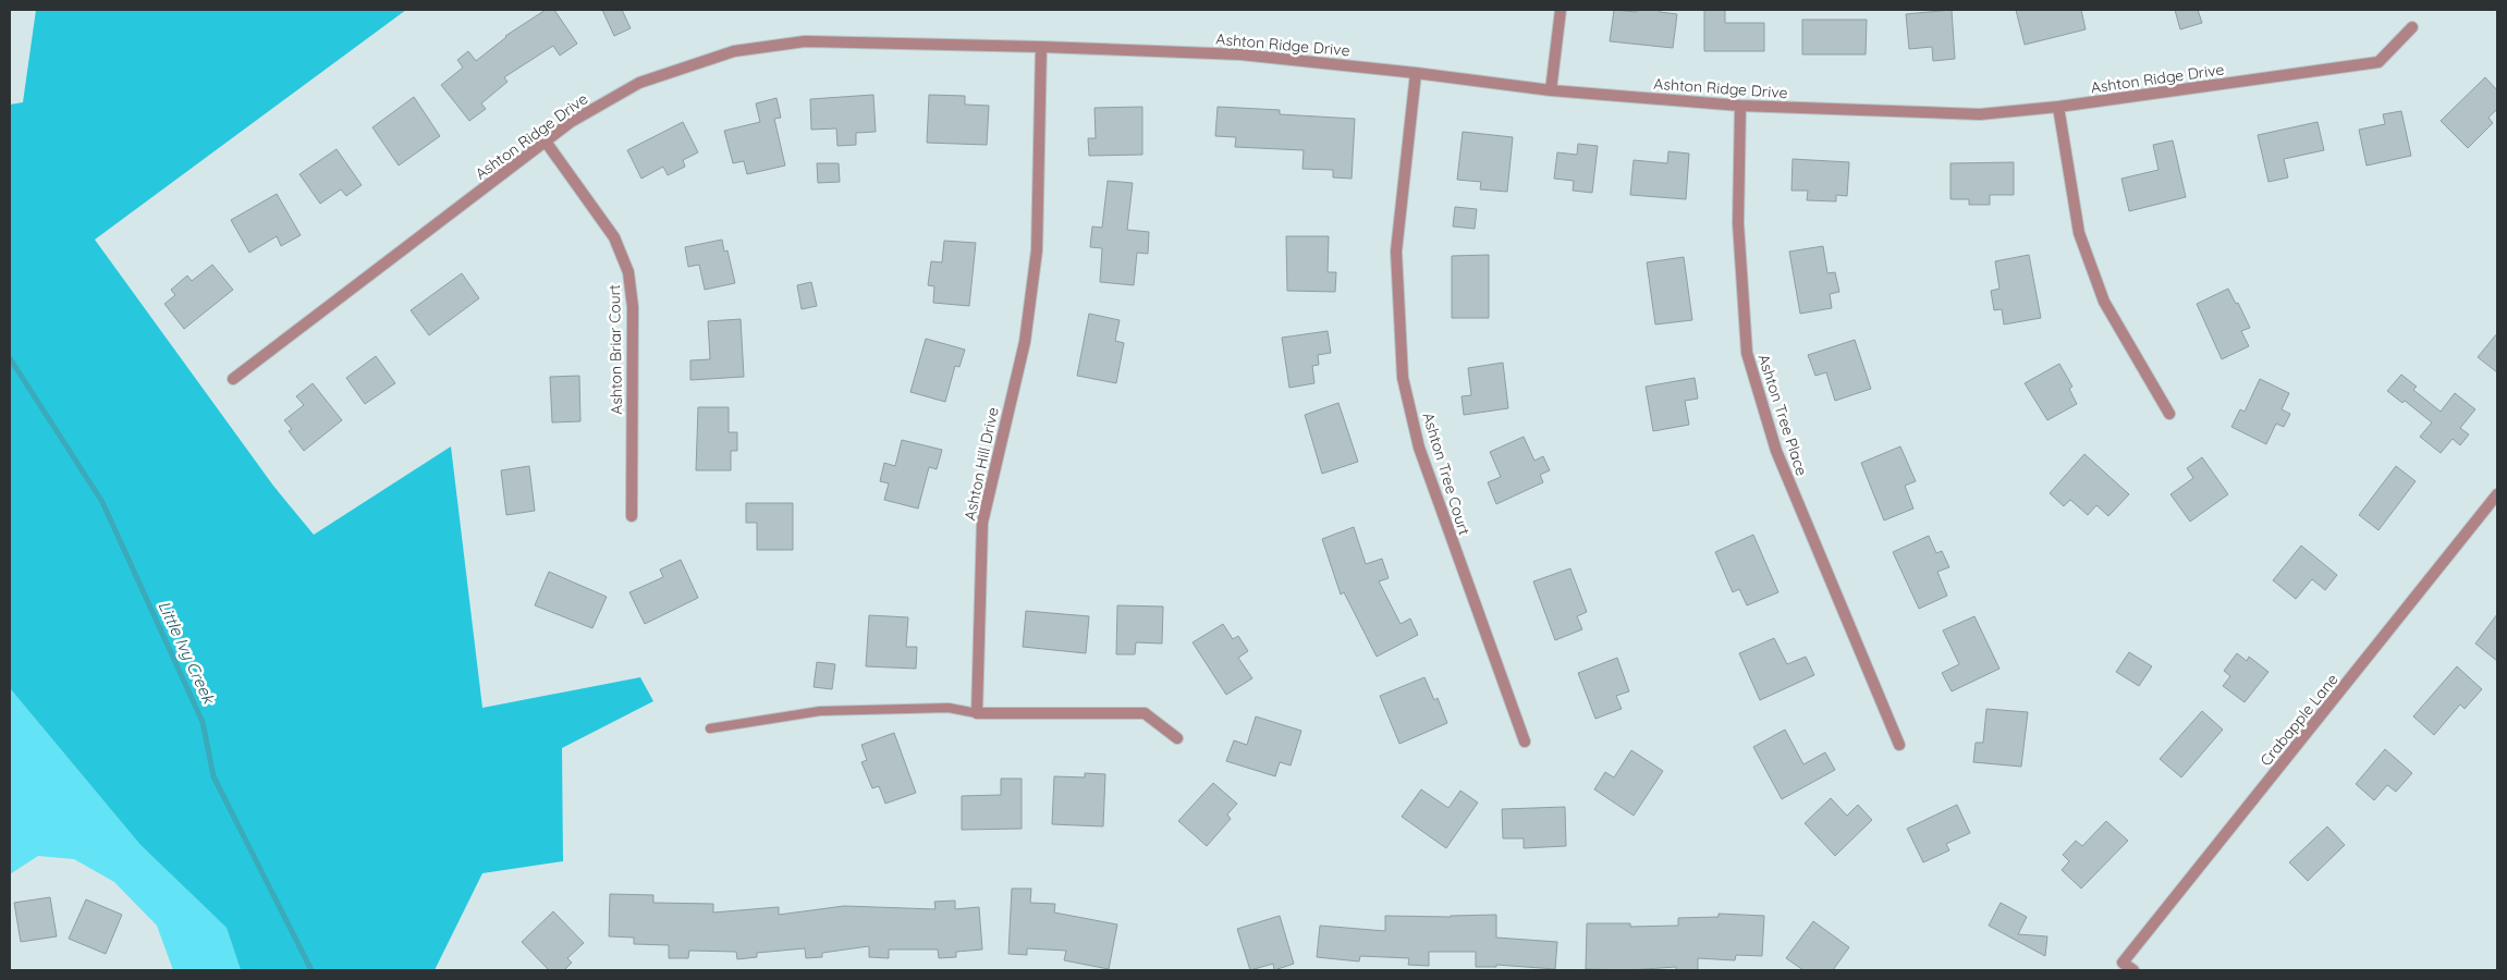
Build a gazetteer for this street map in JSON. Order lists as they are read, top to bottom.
{
  "streets": {
    "street": [
      "Ashton Ridge Drive",
      "Ashton Briar Court",
      "Ashton Tree Place",
      "Ashton Hill Drive",
      "Ashton Tree Court",
      "Crabapple Lane"
    ]
  },
  "crossings": [
    ["Ashton Ridge Drive", "Ashton Briar Court"],
    ["Ashton Ridge Drive", "Ashton Tree Place"],
    ["Ashton Ridge Drive", "Ashton Hill Drive"],
    ["Ashton Ridge Drive", "Ashton Tree Court"]
  ],
  "water": ["Little Ivy Creek"]
}
